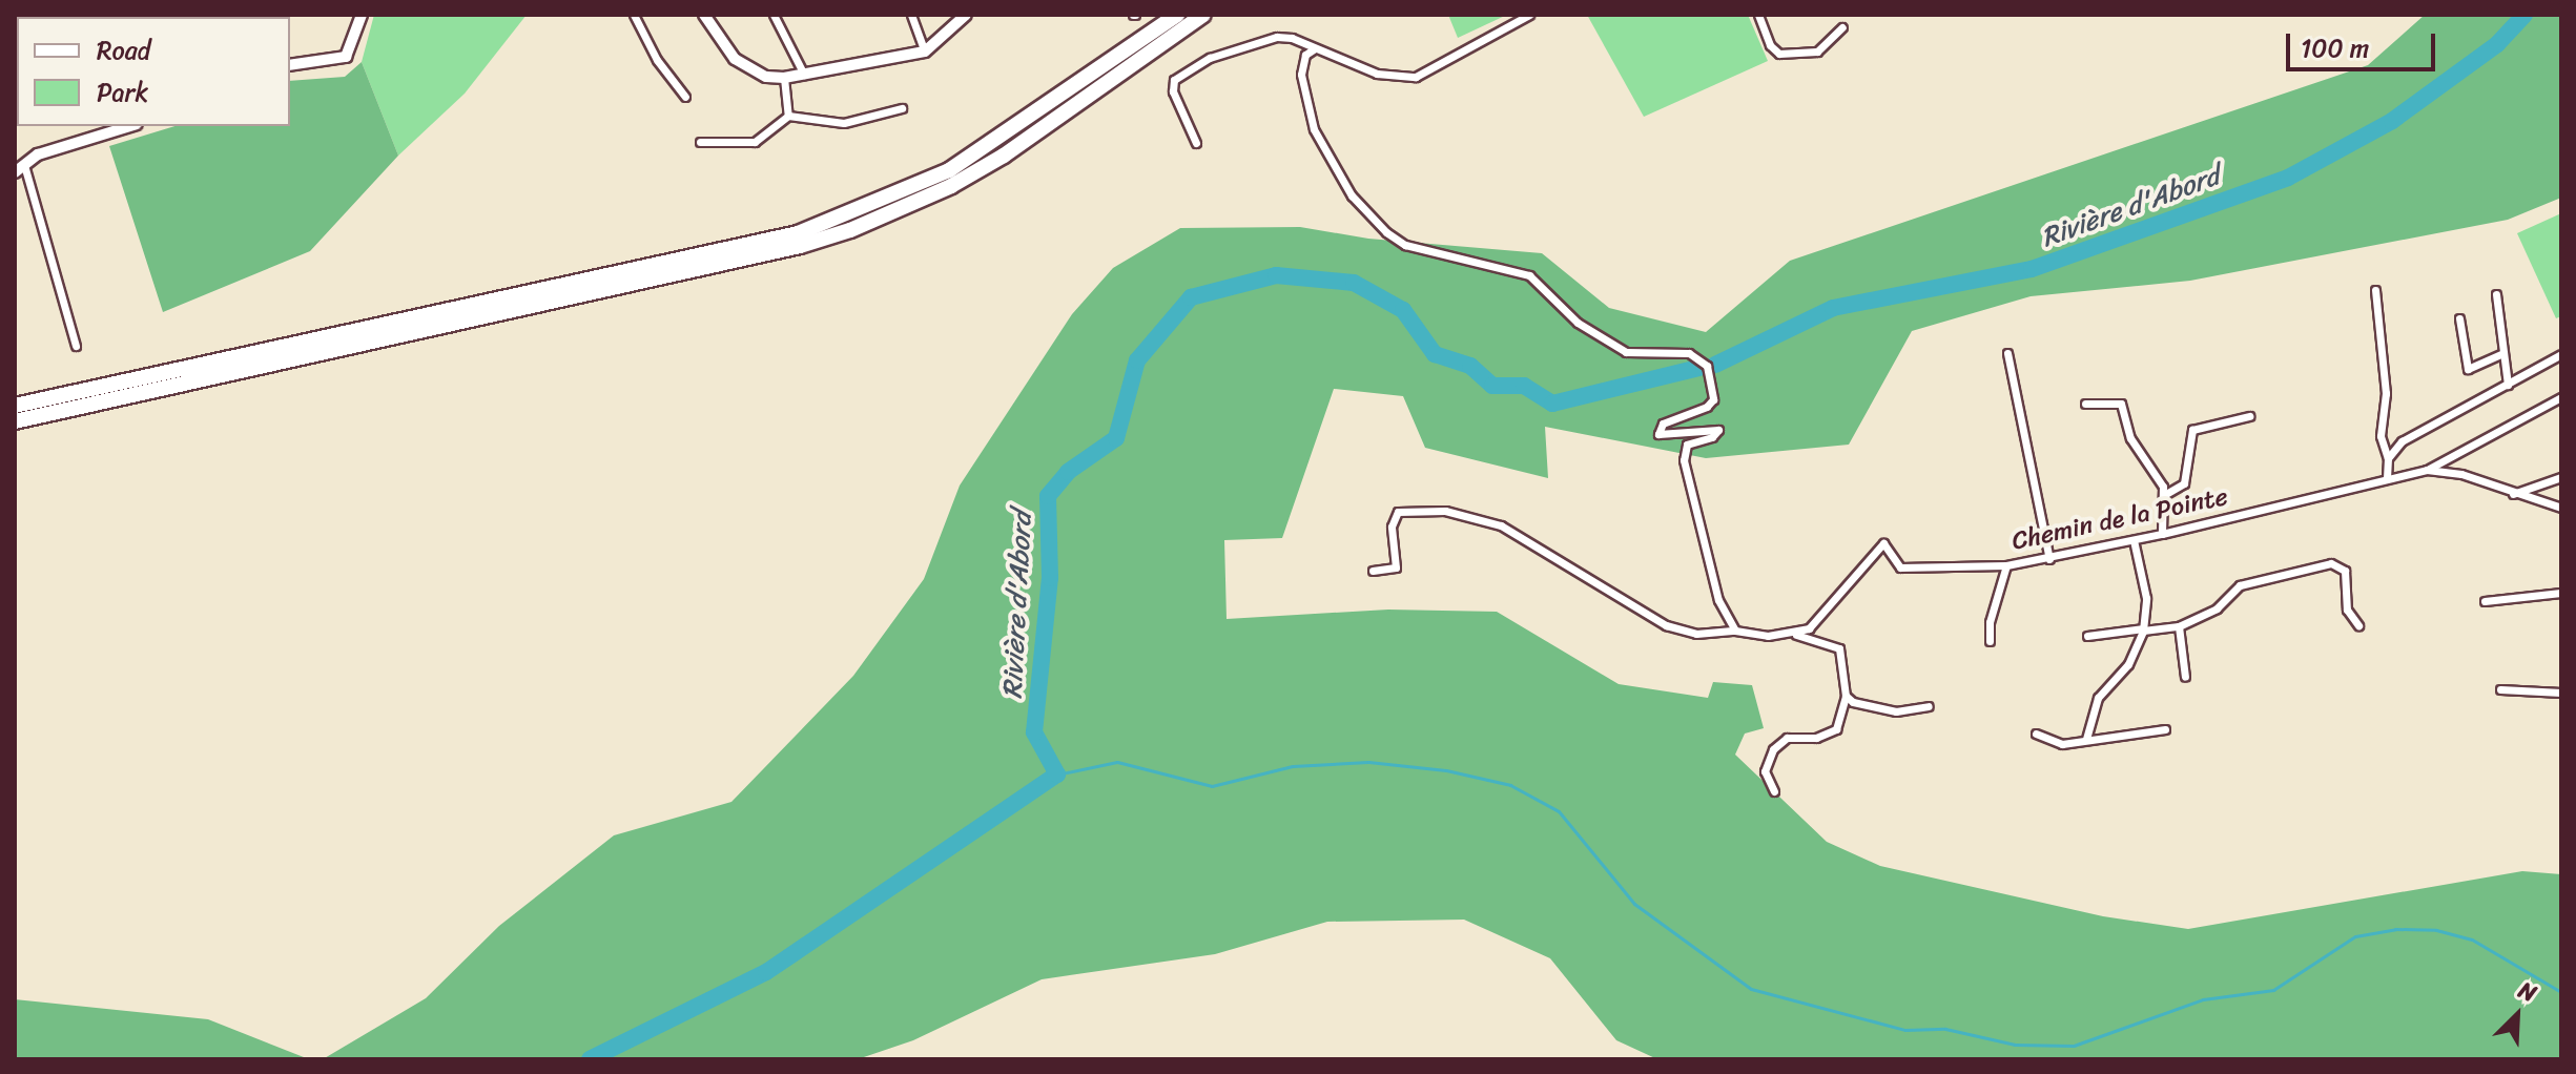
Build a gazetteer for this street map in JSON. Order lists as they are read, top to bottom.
{
  "streets": {
    "street": ["Chemin de la Pointe"]
  },
  "water": ["Rivière d'Abord"],
  "legend": ["Road", "Park"],
  "scale_bar": "100 m",
  "north": "top right"
}
